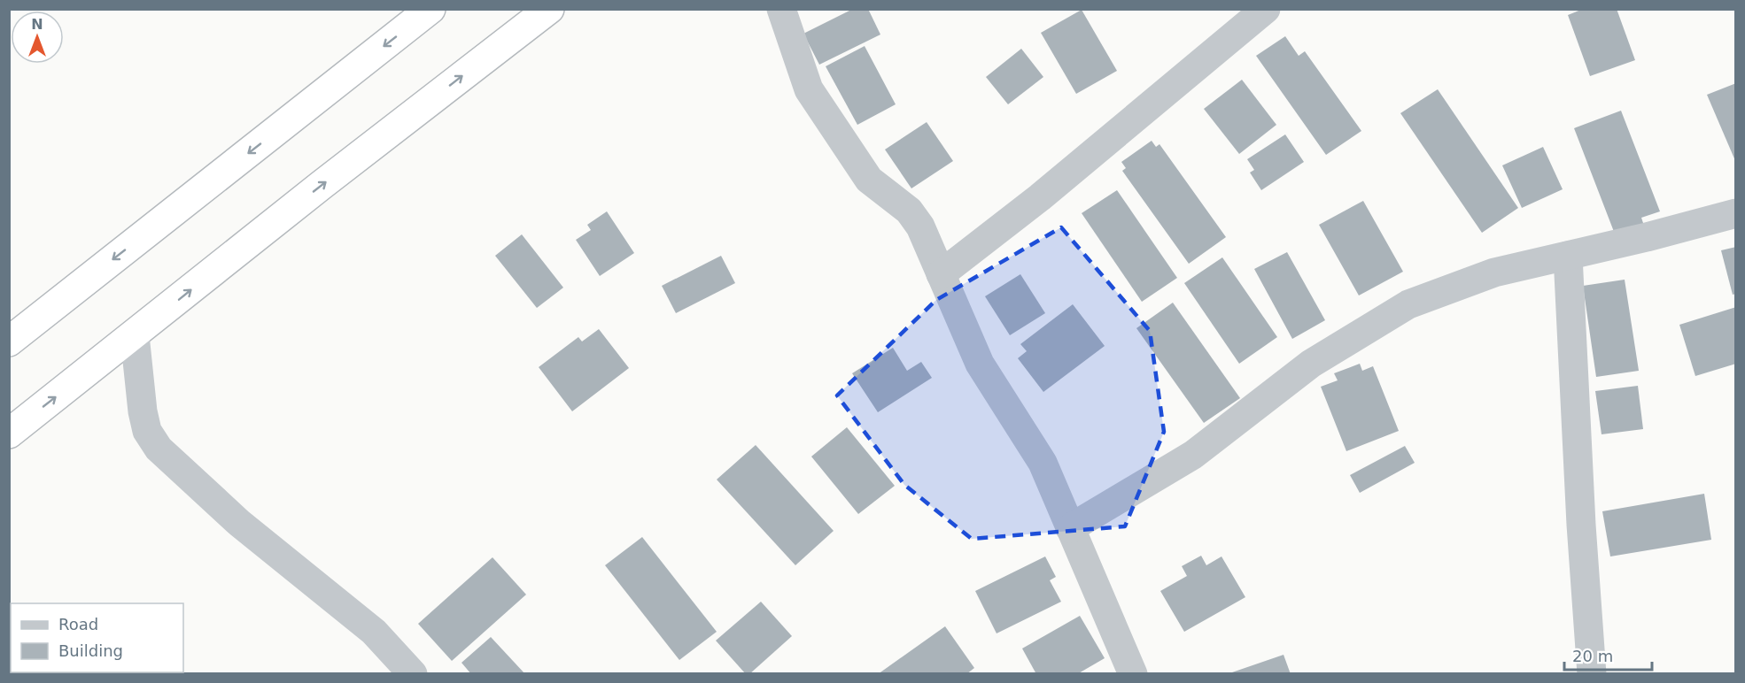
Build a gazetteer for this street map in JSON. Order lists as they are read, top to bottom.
{
  "legend": ["Road", "Building"],
  "scale_bar": "20 m",
  "north": "top"
}
